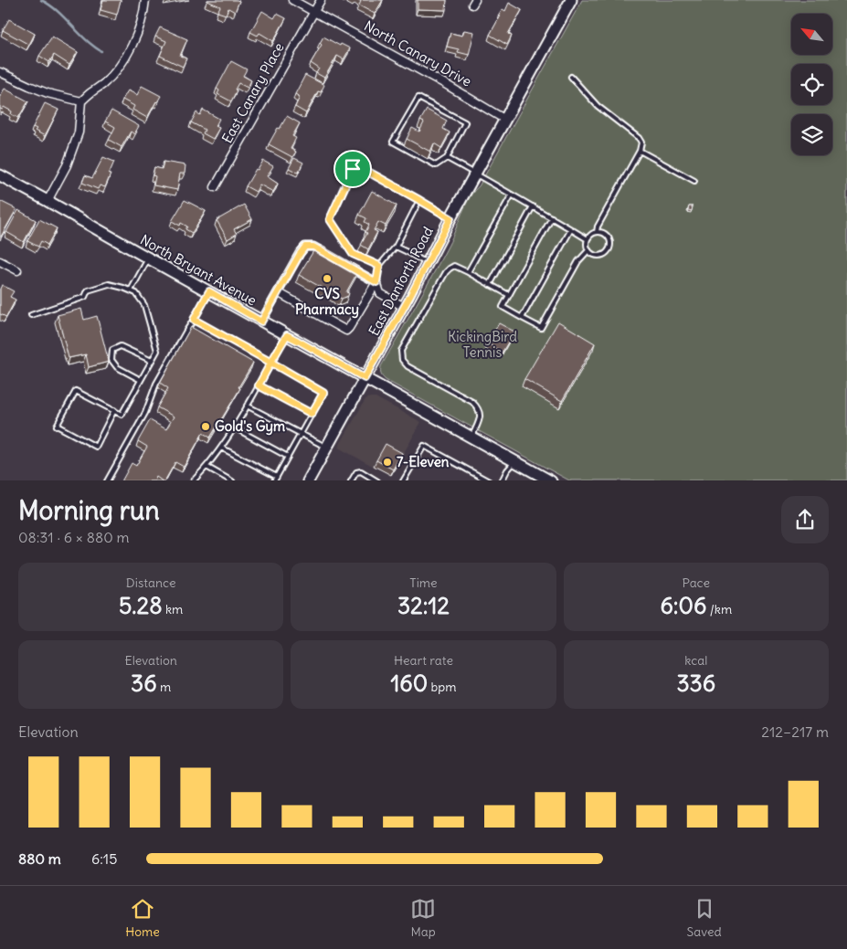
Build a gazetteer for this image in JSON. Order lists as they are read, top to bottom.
{
  "streets": {
    "street": [
      "North Canary Drive",
      "East Canary Place",
      "North Bryant Avenue",
      "East Danforth Road"
    ]
  },
  "crossings": [
    ["North Canary Drive", "East Canary Place"],
    ["North Canary Drive", "East Danforth Road"],
    ["North Bryant Avenue", "East Danforth Road"]
  ],
  "parks": ["KickingBird Tennis"],
  "places": ["CVS Pharmacy", "Gold's Gym", "7-Eleven"],
  "north": "top left",
  "page": {
    "heading": ["Morning run", "08:31 · 6 × 880 m"],
    "stats": [
      ["Distance", "5.28 km"],
      ["Time", "32:12"],
      ["Pace", "6:06 /km"],
      ["Elevation", "36 m"],
      ["Heart rate", "160 bpm"],
      ["kcal", "336"]
    ],
    "chart": ["Elevation", "212–217 m"],
    "list": [
      {
        "name": "880 m",
        "note": "6:15"
      }
    ],
    "tabs": ["Home", "Map", "Saved"]
  }
}
